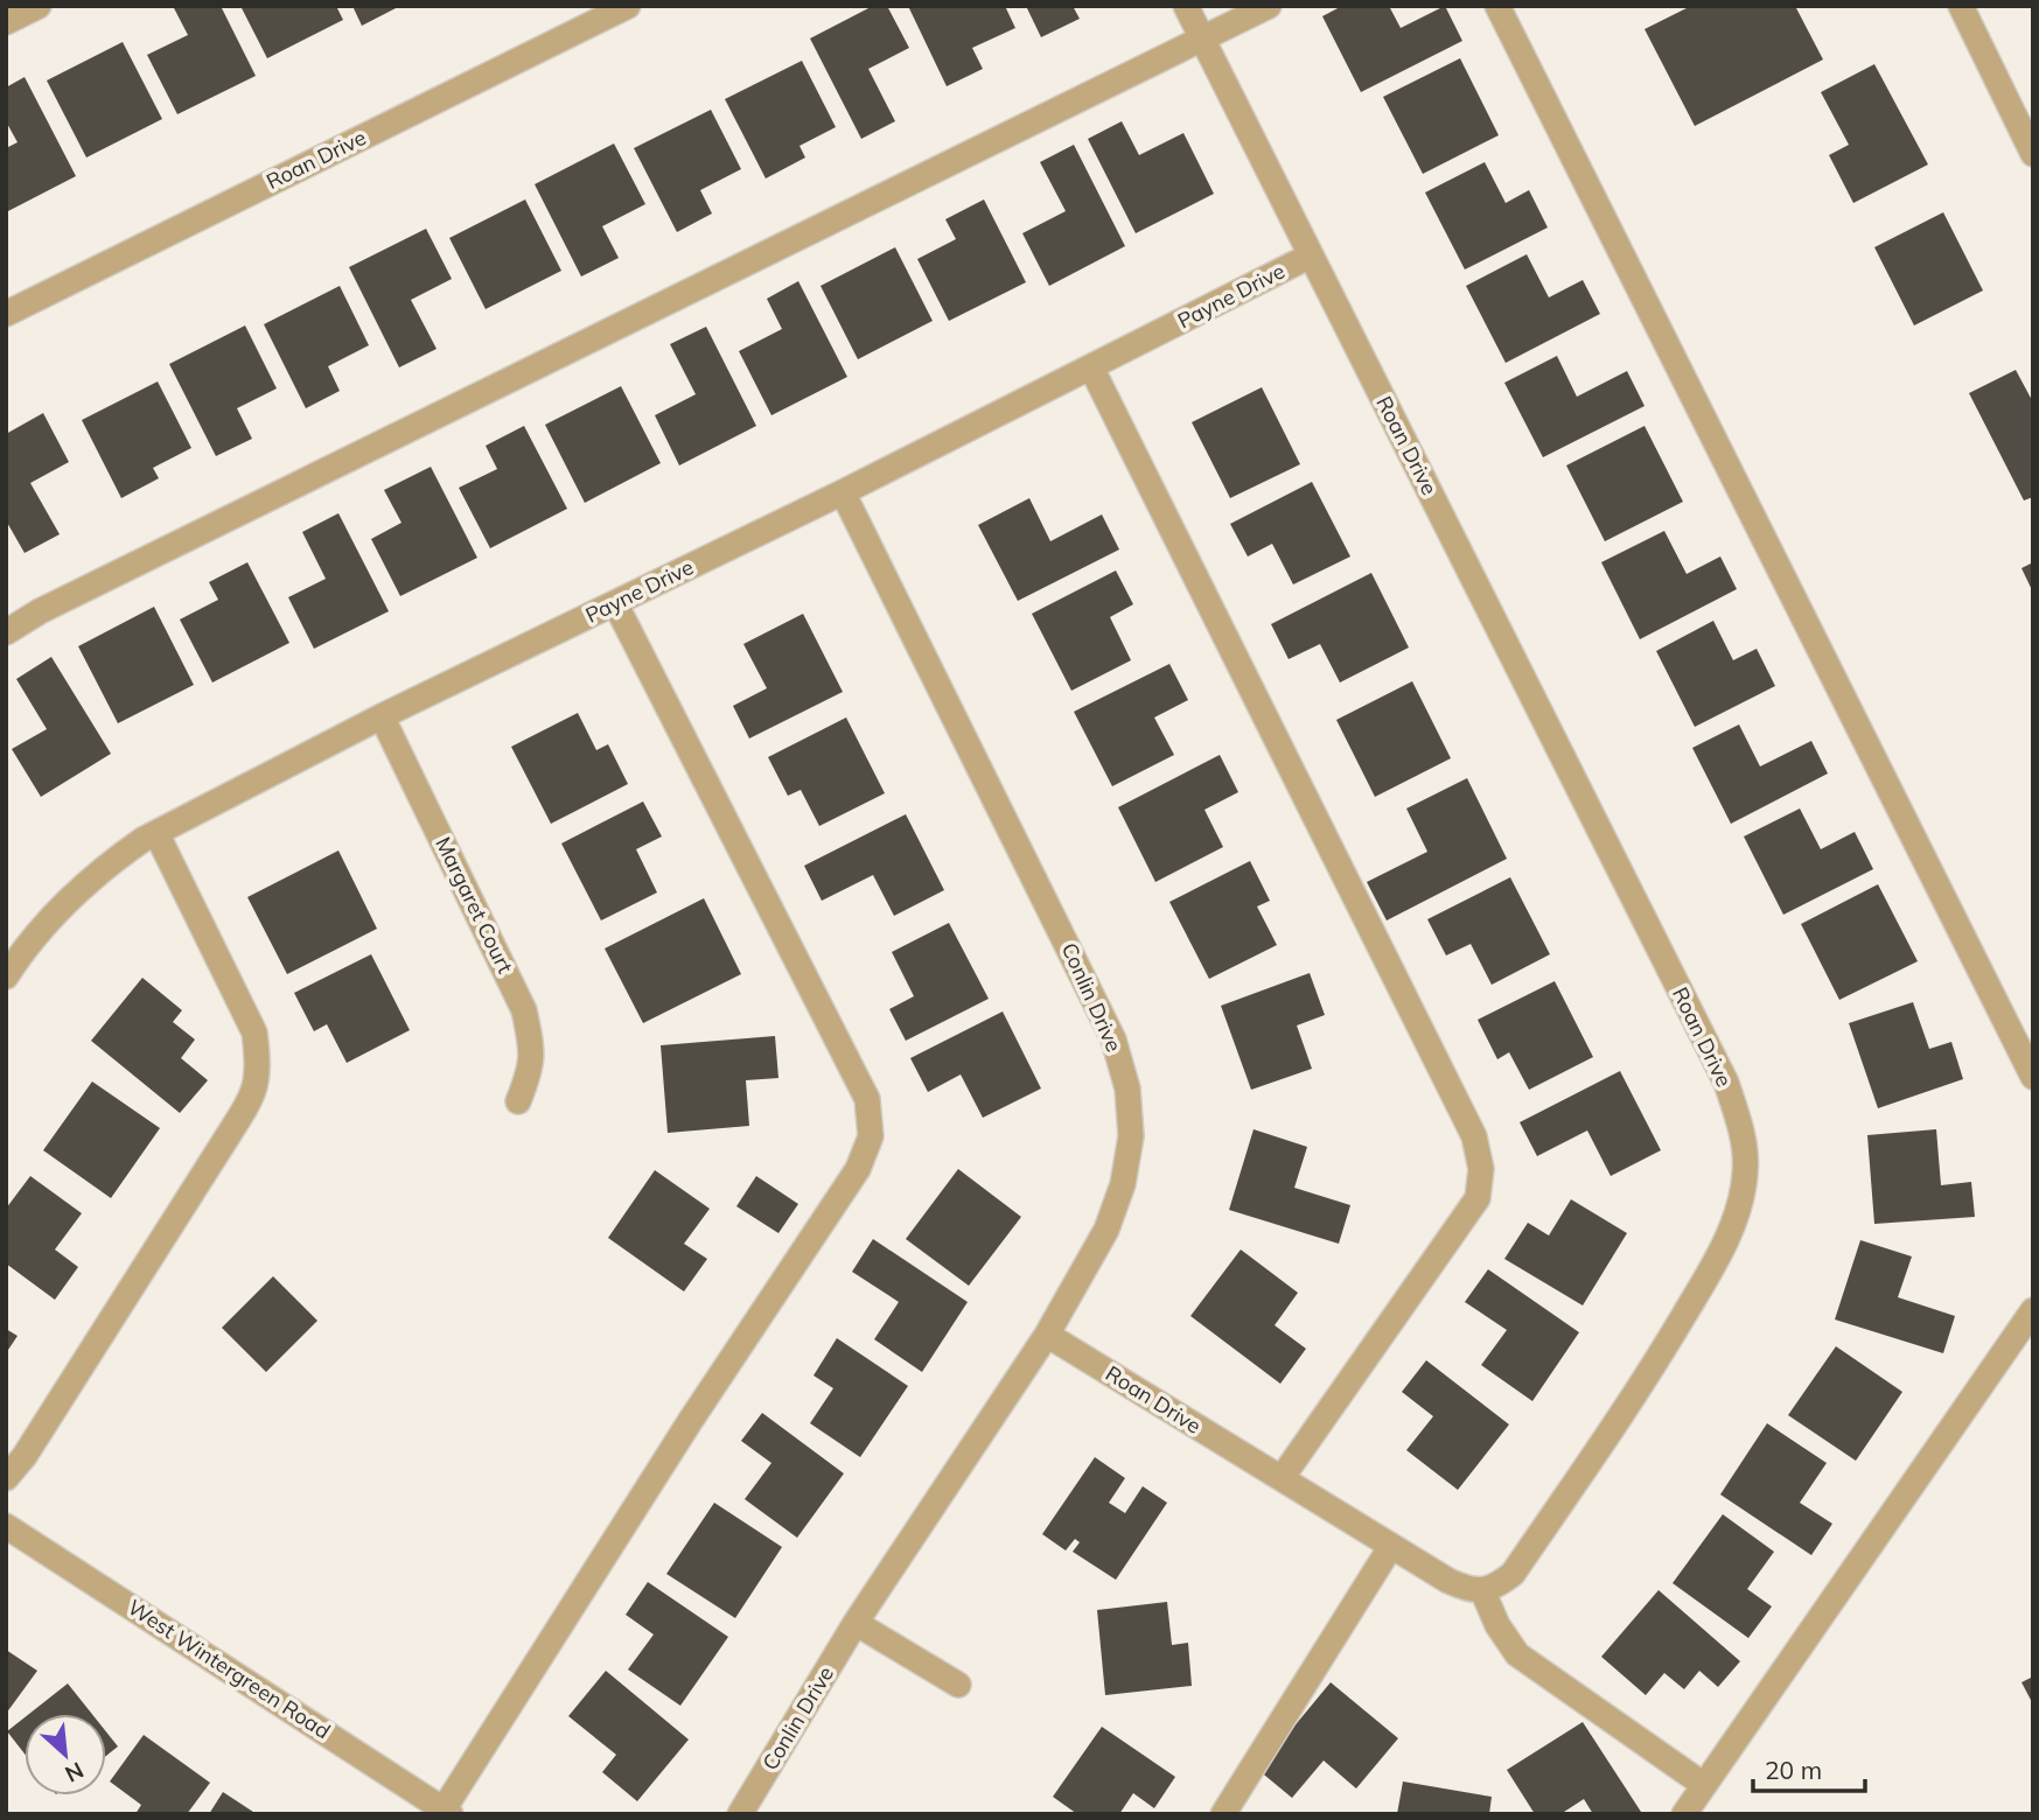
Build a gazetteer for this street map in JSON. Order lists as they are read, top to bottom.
{
  "streets": {
    "street": [
      "Roan Drive",
      "Payne Drive",
      "Margaret Court",
      "Conlin Drive",
      "West Wintergreen Road"
    ]
  },
  "crossings": [
    ["Roan Drive", "Payne Drive"],
    ["Roan Drive", "Conlin Drive"],
    ["Payne Drive", "Margaret Court"],
    ["Payne Drive", "Conlin Drive"]
  ],
  "scale_bar": "20 m",
  "north": "bottom right"
}
